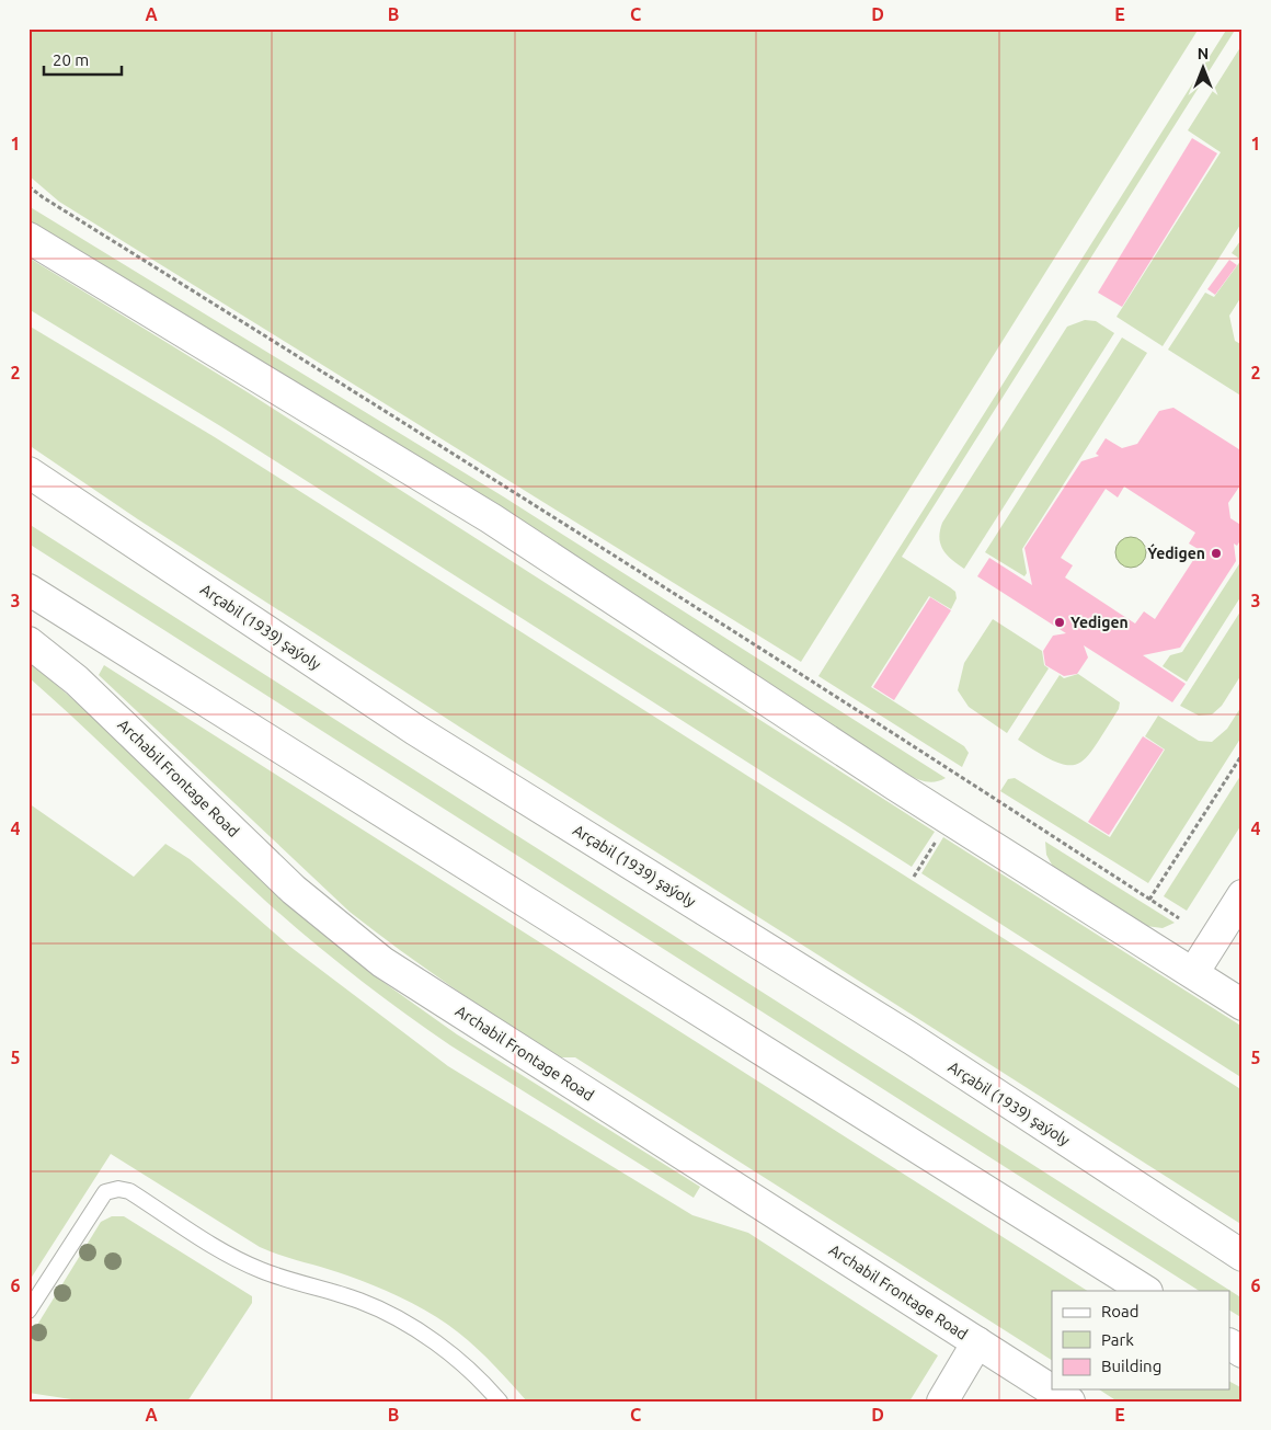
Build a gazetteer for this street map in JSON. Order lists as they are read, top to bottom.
{
  "streets": {
    "street": ["Arçabil (1939) şaýoly", "Archabil Frontage Road"]
  },
  "places": ["Ýedigen", "Yedigen"],
  "legend": ["Road", "Park", "Building"],
  "scale_bar": "20 m",
  "north": "top",
  "grid": {
    "columns": [
      "A",
      "B",
      "C",
      "D",
      "E"
    ],
    "rows": [
      "1",
      "2",
      "3",
      "4",
      "5",
      "6"
    ]
  }
}
